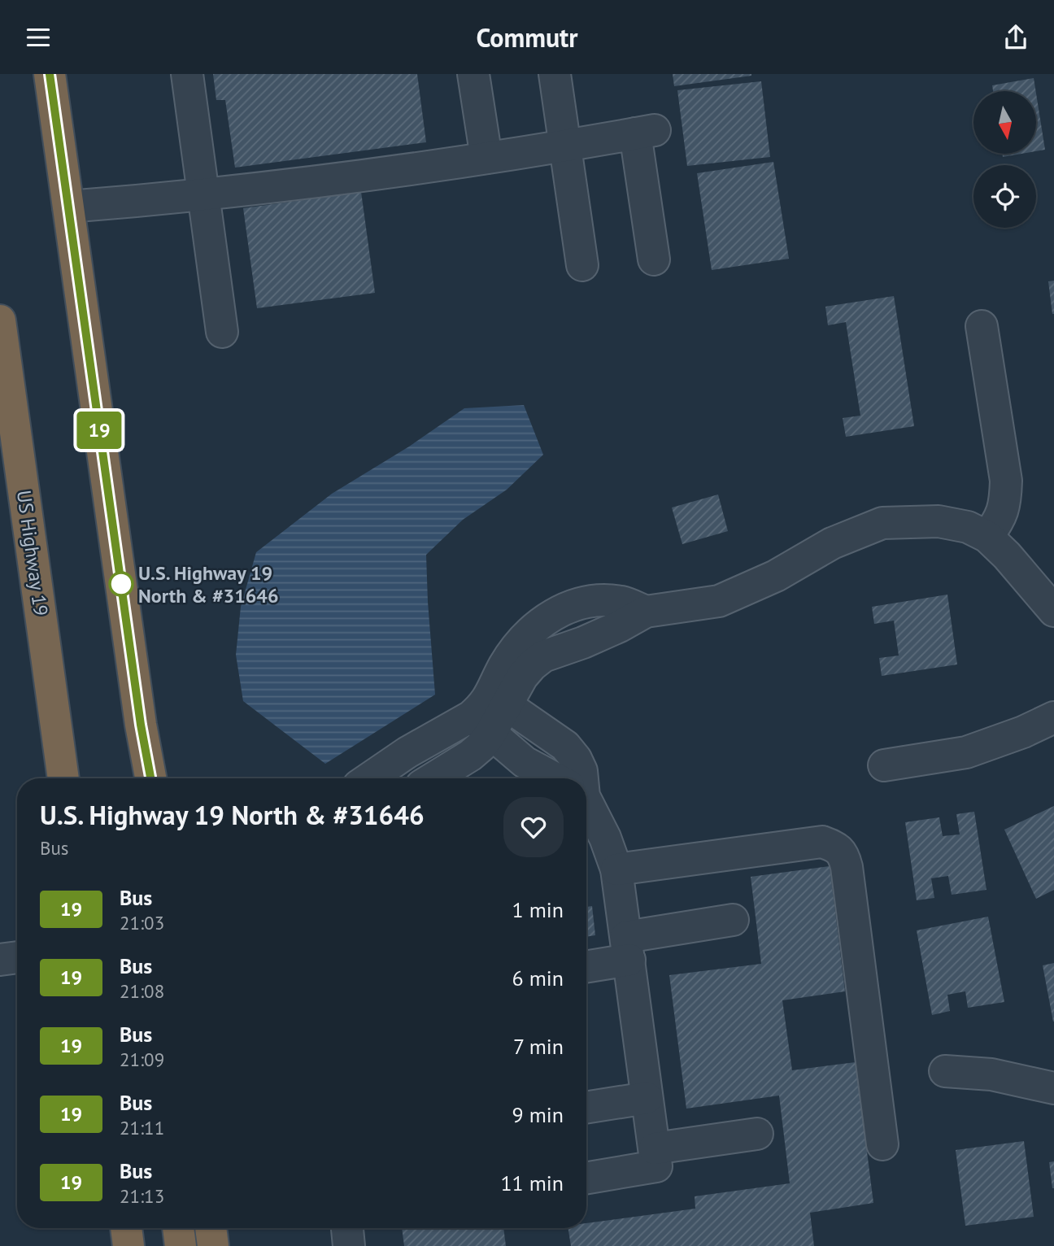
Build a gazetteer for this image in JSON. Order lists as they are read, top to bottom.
{
  "streets": {
    "highway": ["US Highway 19"]
  },
  "places": ["U.S. Highway 19 North & #31646"],
  "lines": ["bus line 19"],
  "north": "bottom",
  "page": {
    "header": "Commutr",
    "on_map": "19",
    "heading": ["U.S. Highway 19 North & #31646", "Bus"],
    "list": [
      {
        "mark": "19",
        "name": "Bus",
        "note": "21:03",
        "value": "1 min"
      },
      {
        "mark": "19",
        "name": "Bus",
        "note": "21:08",
        "value": "6 min"
      },
      {
        "mark": "19",
        "name": "Bus",
        "note": "21:09",
        "value": "7 min"
      },
      {
        "mark": "19",
        "name": "Bus",
        "note": "21:11",
        "value": "9 min"
      },
      {
        "mark": "19",
        "name": "Bus",
        "note": "21:13",
        "value": "11 min"
      }
    ]
  }
}
